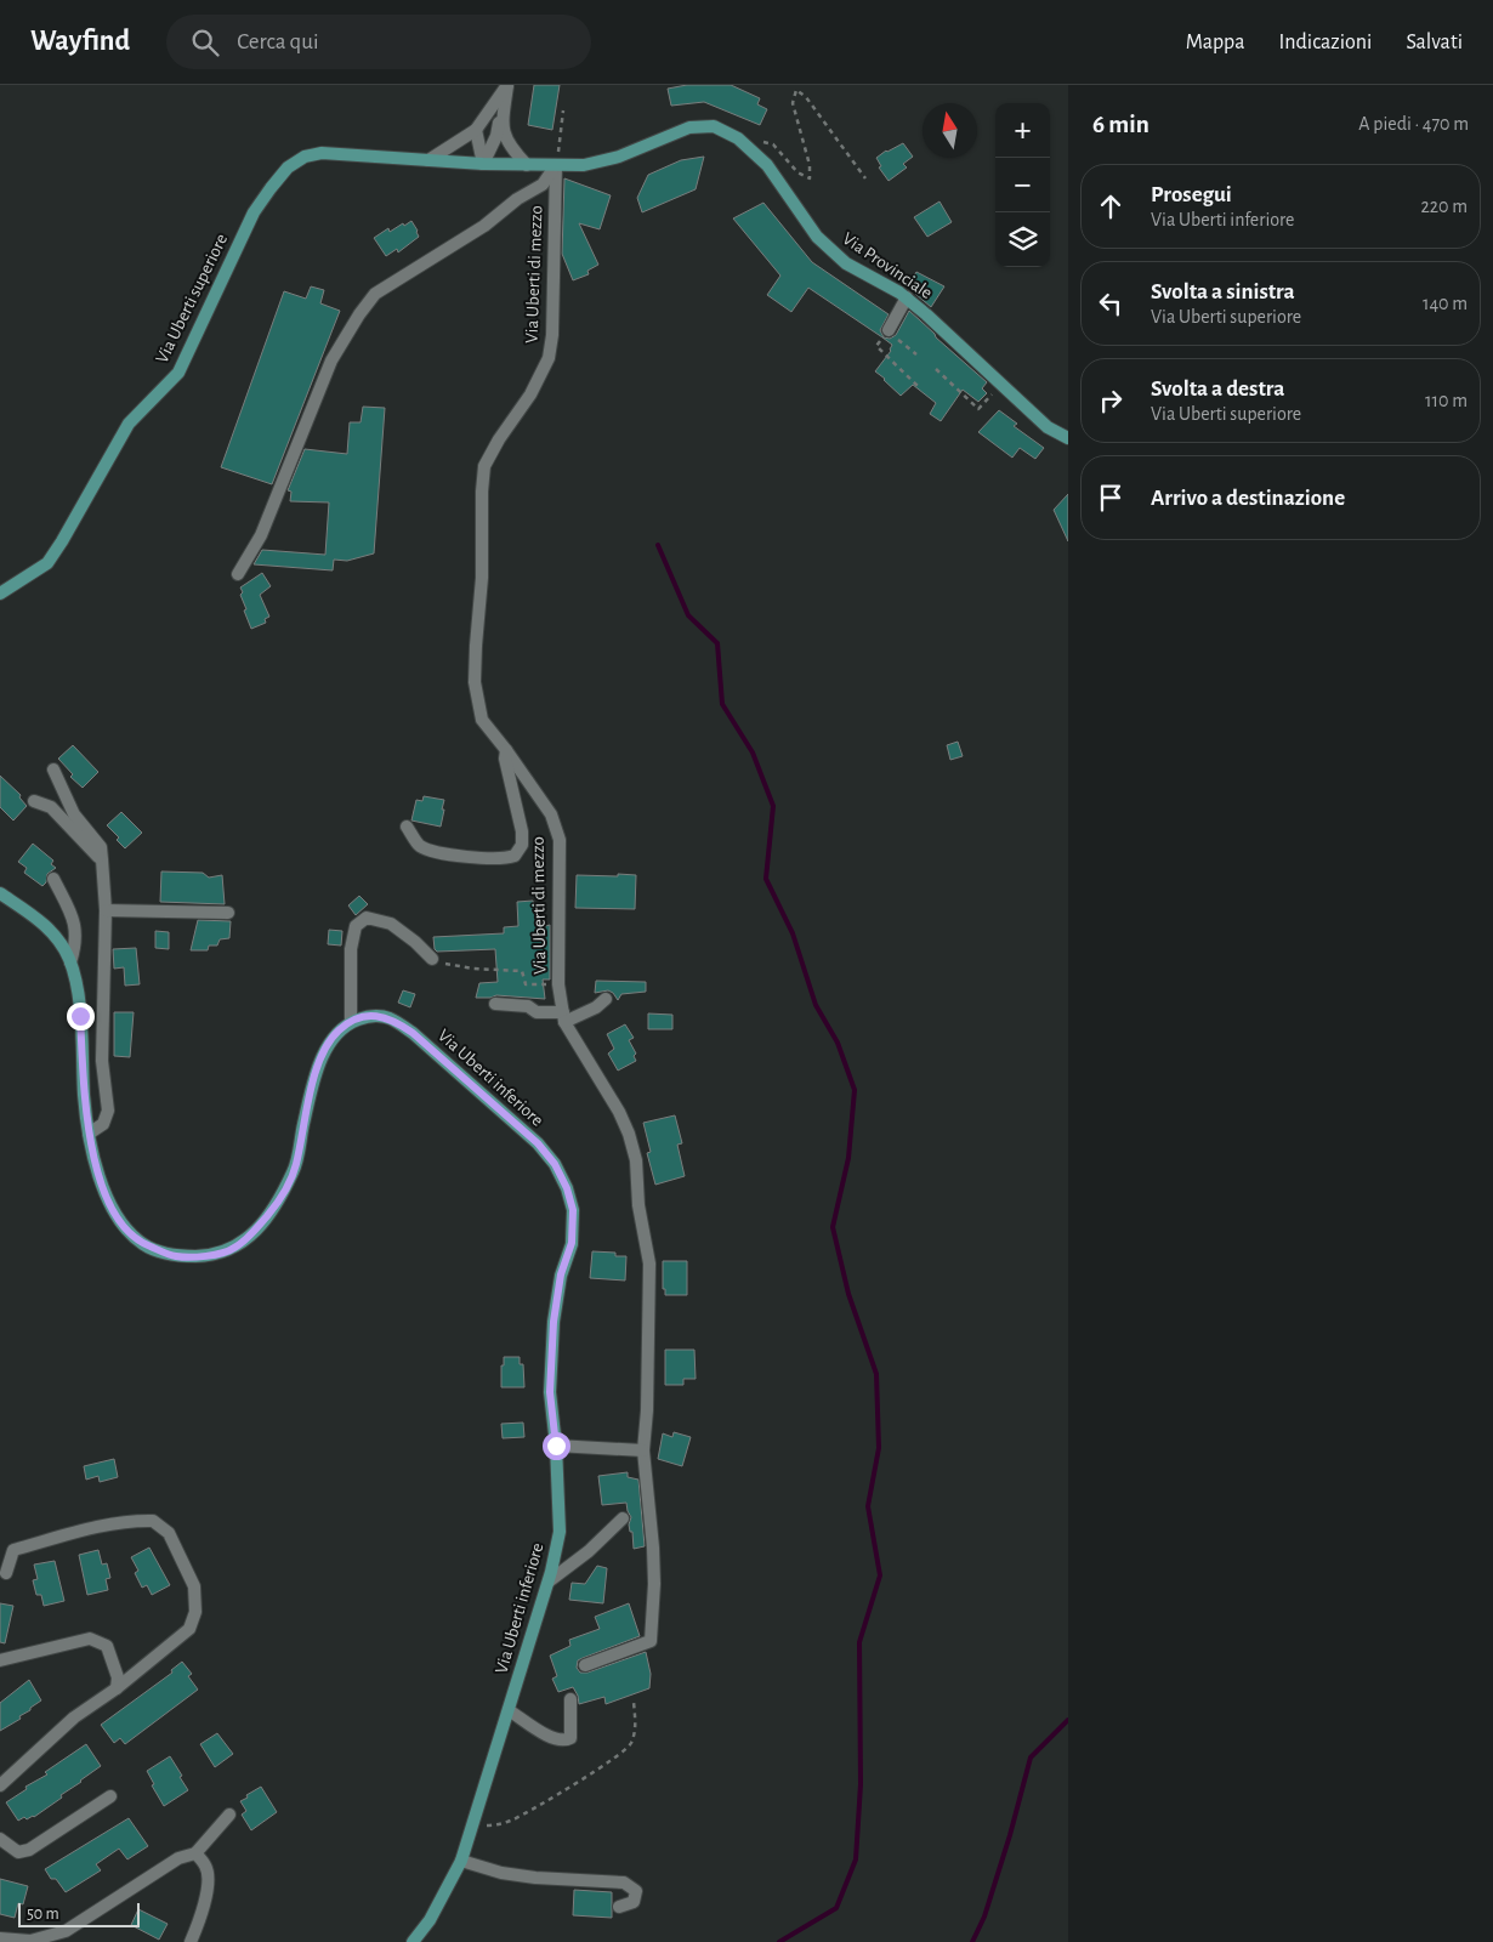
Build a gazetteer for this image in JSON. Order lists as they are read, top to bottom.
{
  "streets": {
    "main road": ["Via Provinciale", "Via Uberti superiore", "Via Uberti inferiore"],
    "street": ["Via Uberti di mezzo"]
  },
  "crossings": [
    ["Via Provinciale", "Via Uberti di mezzo"],
    ["Via Provinciale", "Via Uberti superiore"]
  ],
  "scale_bar": "50 m",
  "north": "top",
  "page": {
    "header": "Wayfind",
    "search": "Cerca qui",
    "nav": ["Mappa", "Indicazioni", "Salvati"],
    "heading": ["6 min", "A piedi · 470 m"],
    "map_buttons": ["+", "−"],
    "list": [
      ["Prosegui", "Via Uberti inferiore", "220 m"],
      ["Svolta a sinistra", "Via Uberti superiore", "140 m"],
      ["Svolta a destra", "Via Uberti superiore", "110 m"],
      "Arrivo a destinazione"
    ],
    "scale": "50 m"
  }
}
